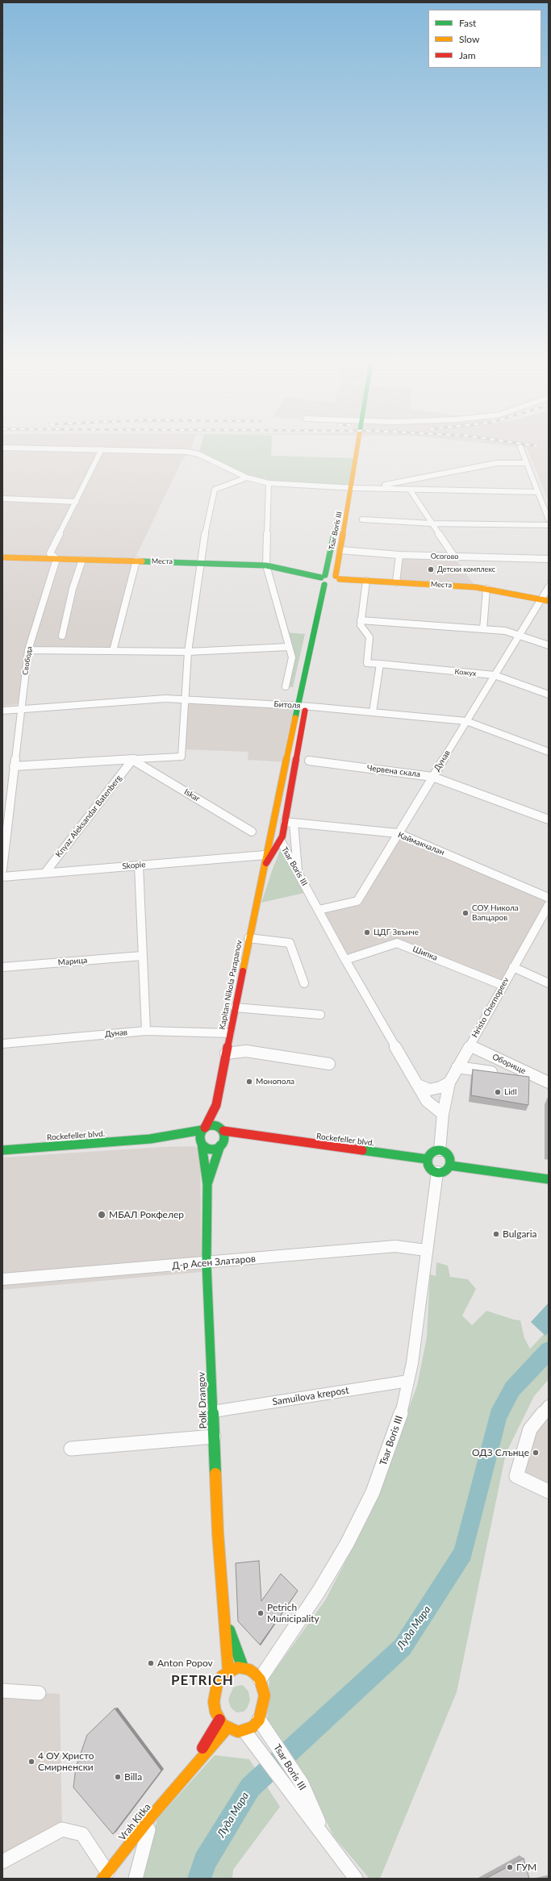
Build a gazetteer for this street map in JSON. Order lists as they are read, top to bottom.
{
  "streets": {
    "main road": [
      "Tsar Boris III",
      "Места",
      "Kapitan Nikola Parapanov",
      "Rockefeller blvd.",
      "Polk Drangov",
      "Vrah Kitka"
    ],
    "street": [
      "Осогово",
      "Свобода",
      "Кожух",
      "Битоля",
      "Дунав",
      "Червена скала",
      "Iskar",
      "Knyaz Aleksandar Batenberg",
      "Каймакчалан",
      "Skopie",
      "Шипка",
      "Марица",
      "Hristo Chernopeev",
      "Оборище",
      "Д-р Асен Златаров",
      "Samuilova krepost"
    ]
  },
  "crossings": [
    ["Tsar Boris III", "Осогово"],
    ["Tsar Boris III", "Места"],
    ["Tsar Boris III", "Битоля"],
    ["Tsar Boris III", "Дунав"],
    ["Tsar Boris III", "Каймакчалан"],
    ["Tsar Boris III", "Шипка"],
    ["Tsar Boris III", "Kapitan Nikola Parapanov"],
    ["Tsar Boris III", "Hristo Chernopeev"],
    ["Tsar Boris III", "Rockefeller blvd."],
    ["Tsar Boris III", "Д-р Асен Златаров"],
    ["Tsar Boris III", "Samuilova krepost"],
    ["Tsar Boris III", "Polk Drangov"],
    ["Tsar Boris III", "Vrah Kitka"],
    ["Места", "Свобода"],
    ["Места", "Дунав"],
    ["Свобода", "Битоля"],
    ["Кожух", "Дунав"],
    ["Битоля", "Дунав"],
    ["Дунав", "Червена скала"],
    ["Дунав", "Каймакчалан"],
    ["Дунав", "Kapitan Nikola Parapanov"],
    ["Iskar", "Knyaz Aleksandar Batenberg"],
    ["Knyaz Aleksandar Batenberg", "Skopie"],
    ["Skopie", "Kapitan Nikola Parapanov"],
    ["Шипка", "Hristo Chernopeev"],
    ["Kapitan Nikola Parapanov", "Rockefeller blvd."],
    ["Kapitan Nikola Parapanov", "Polk Drangov"],
    ["Hristo Chernopeev", "Оборище"],
    ["Д-р Асен Златаров", "Polk Drangov"],
    ["Samuilova krepost", "Polk Drangov"],
    ["Polk Drangov", "Vrah Kitka"]
  ],
  "districts": ["PETRICH"],
  "water": ["Луда Мара"],
  "places": [
    "Детски комплекс",
    "СОУ Никола Вапцаров",
    "ЦДГ Звънче",
    "Монопола",
    "Lidl",
    "МБАЛ Рокфелер",
    "Bulgaria",
    "ОДЗ Слънце",
    "Petrich Municipality",
    "Anton Popov",
    "4 ОУ Христо Смирненски",
    "Billa",
    "ГУМ"
  ],
  "legend": ["Fast", "Slow", "Jam"]
}
